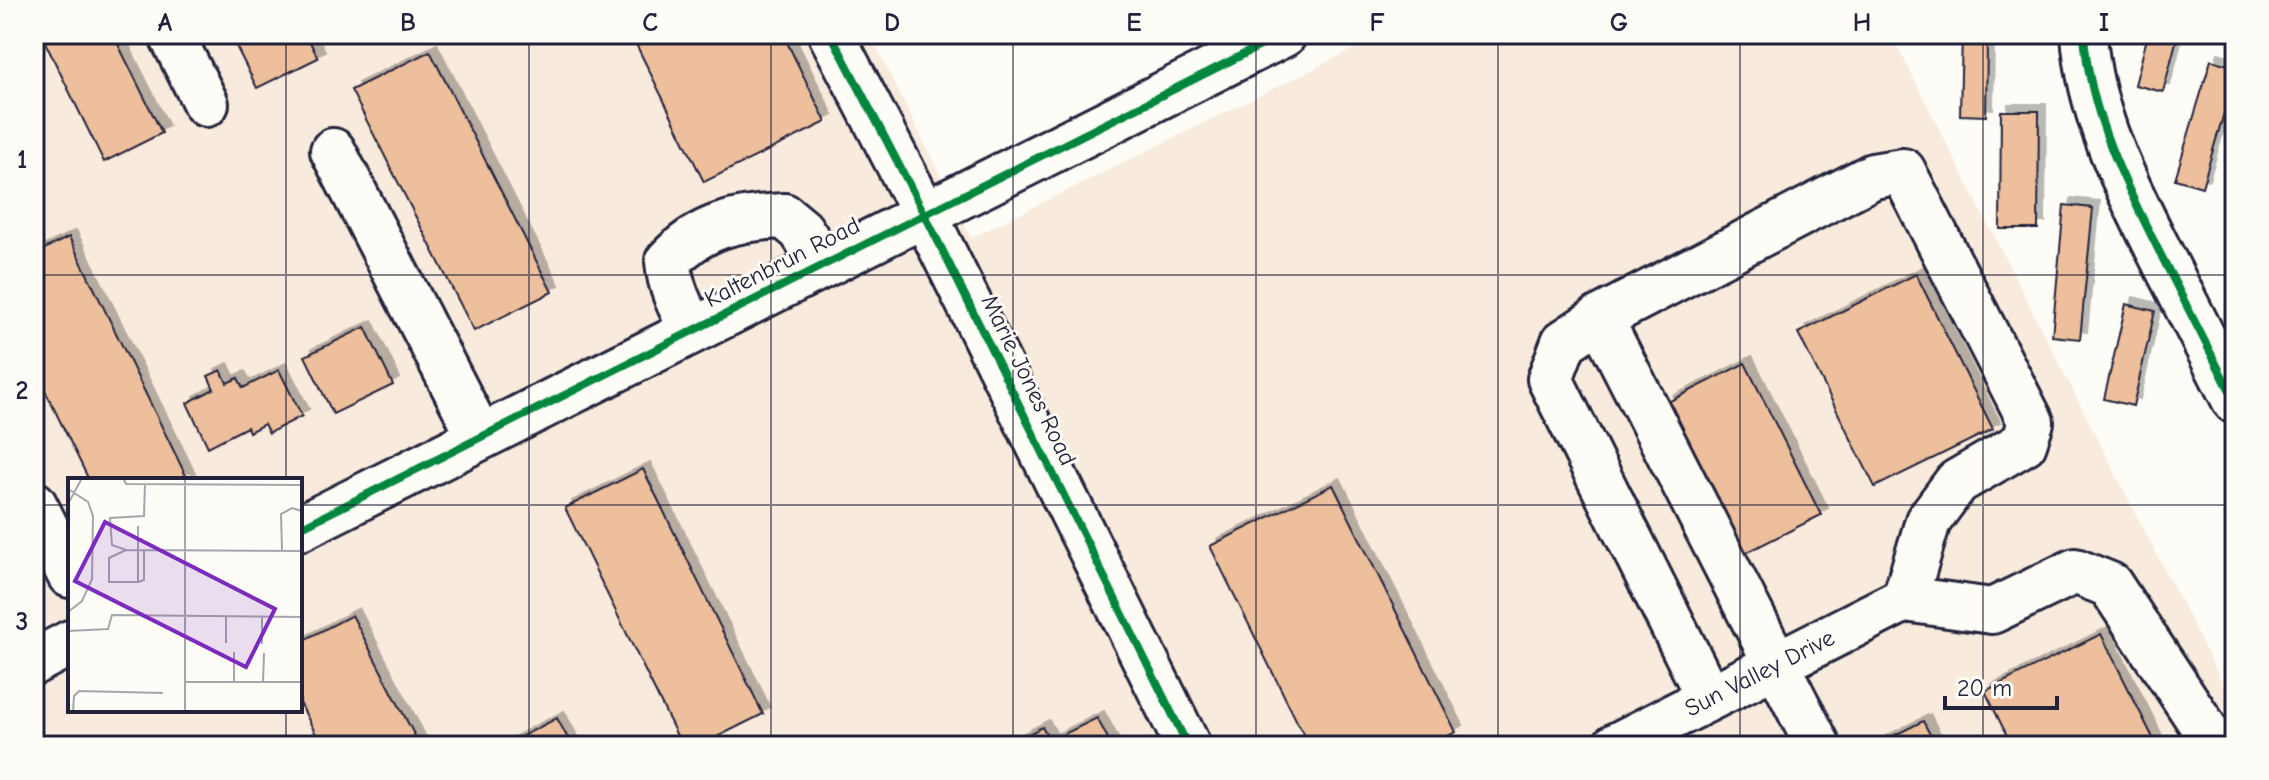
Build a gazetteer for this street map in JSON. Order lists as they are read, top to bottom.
{
  "streets": {
    "street": ["Kaltenbrun Road", "Marie Jones Road", "Sun Valley Drive"]
  },
  "crossings": [
    ["Kaltenbrun Road", "Marie Jones Road"]
  ],
  "scale_bar": "20 m",
  "grid": {
    "columns": [
      "A",
      "B",
      "C",
      "D",
      "E",
      "F",
      "G",
      "H",
      "I"
    ],
    "rows": ["1", "2", "3"]
  }
}
